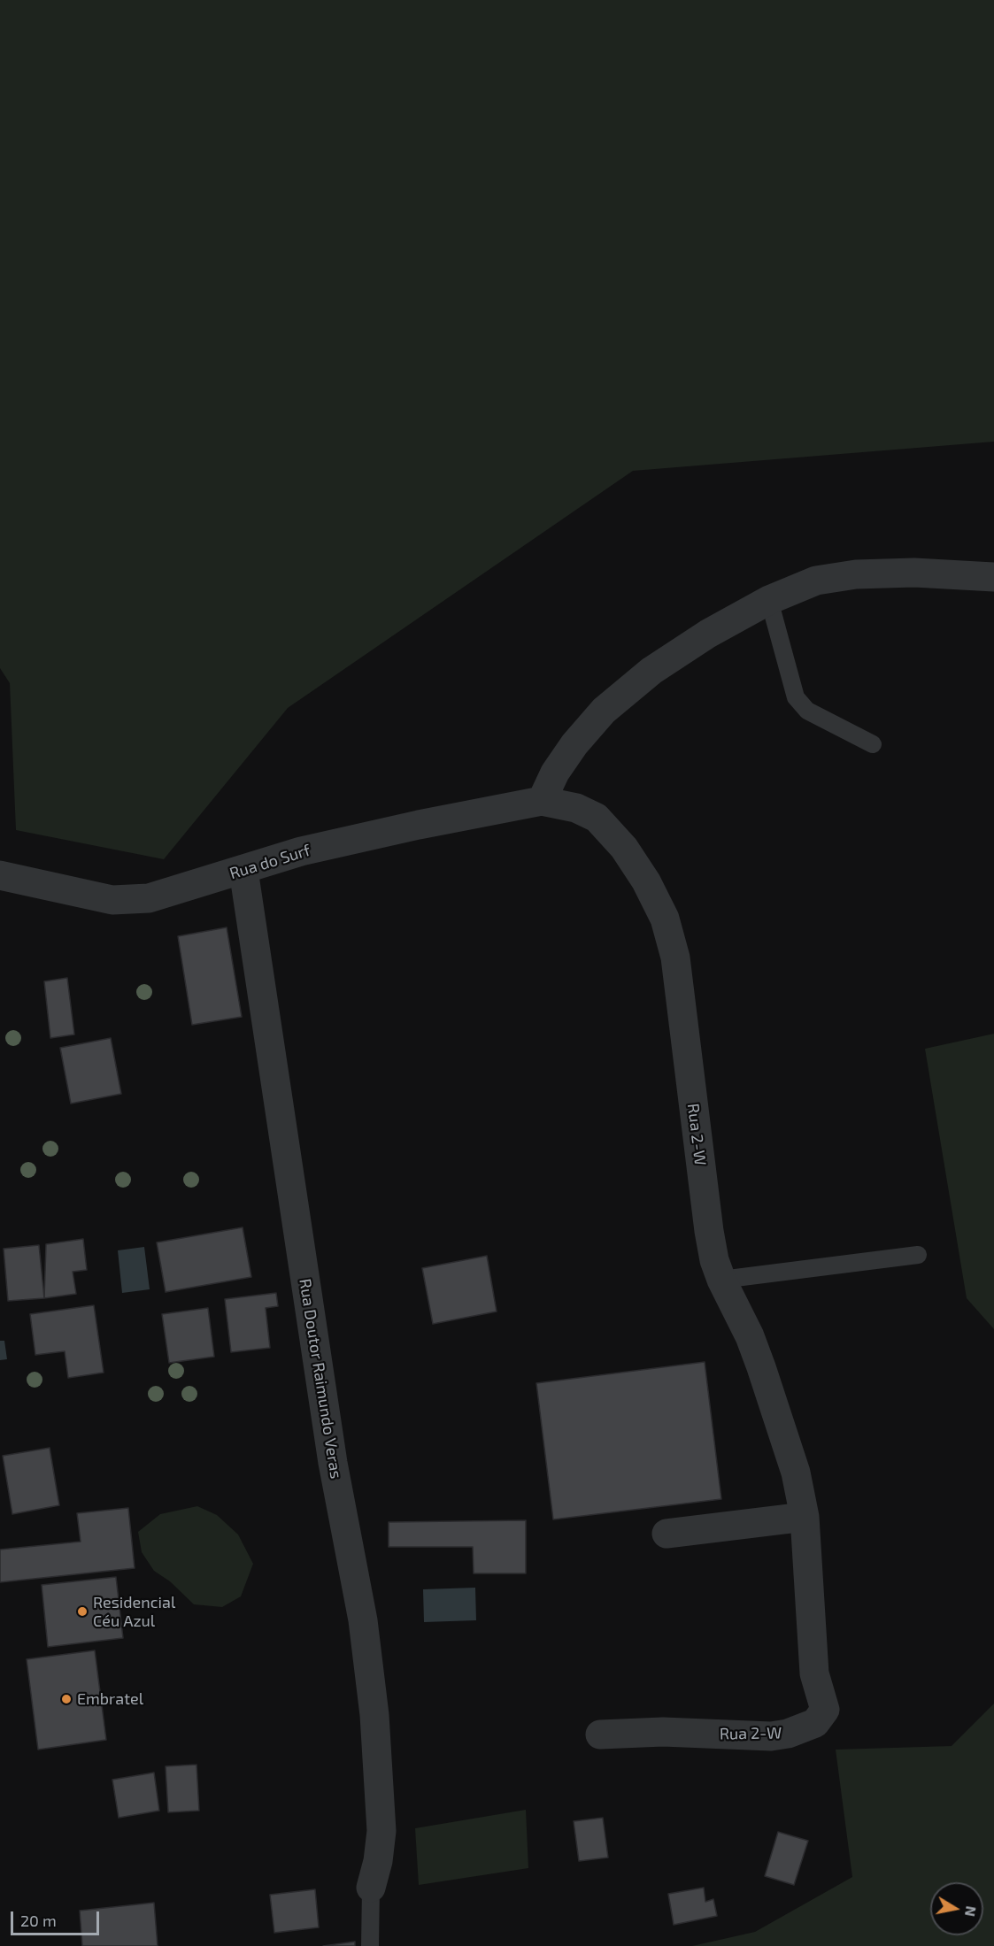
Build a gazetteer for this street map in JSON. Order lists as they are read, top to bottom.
{
  "streets": {
    "street": ["Rua do Surf", "Rua 2-W", "Rua Doutor Raimundo Veras"]
  },
  "crossings": [
    ["Rua do Surf", "Rua 2-W"],
    ["Rua do Surf", "Rua Doutor Raimundo Veras"]
  ],
  "places": ["Residencial Céu Azul", "Embratel"],
  "scale_bar": "20 m",
  "north": "right"
}
